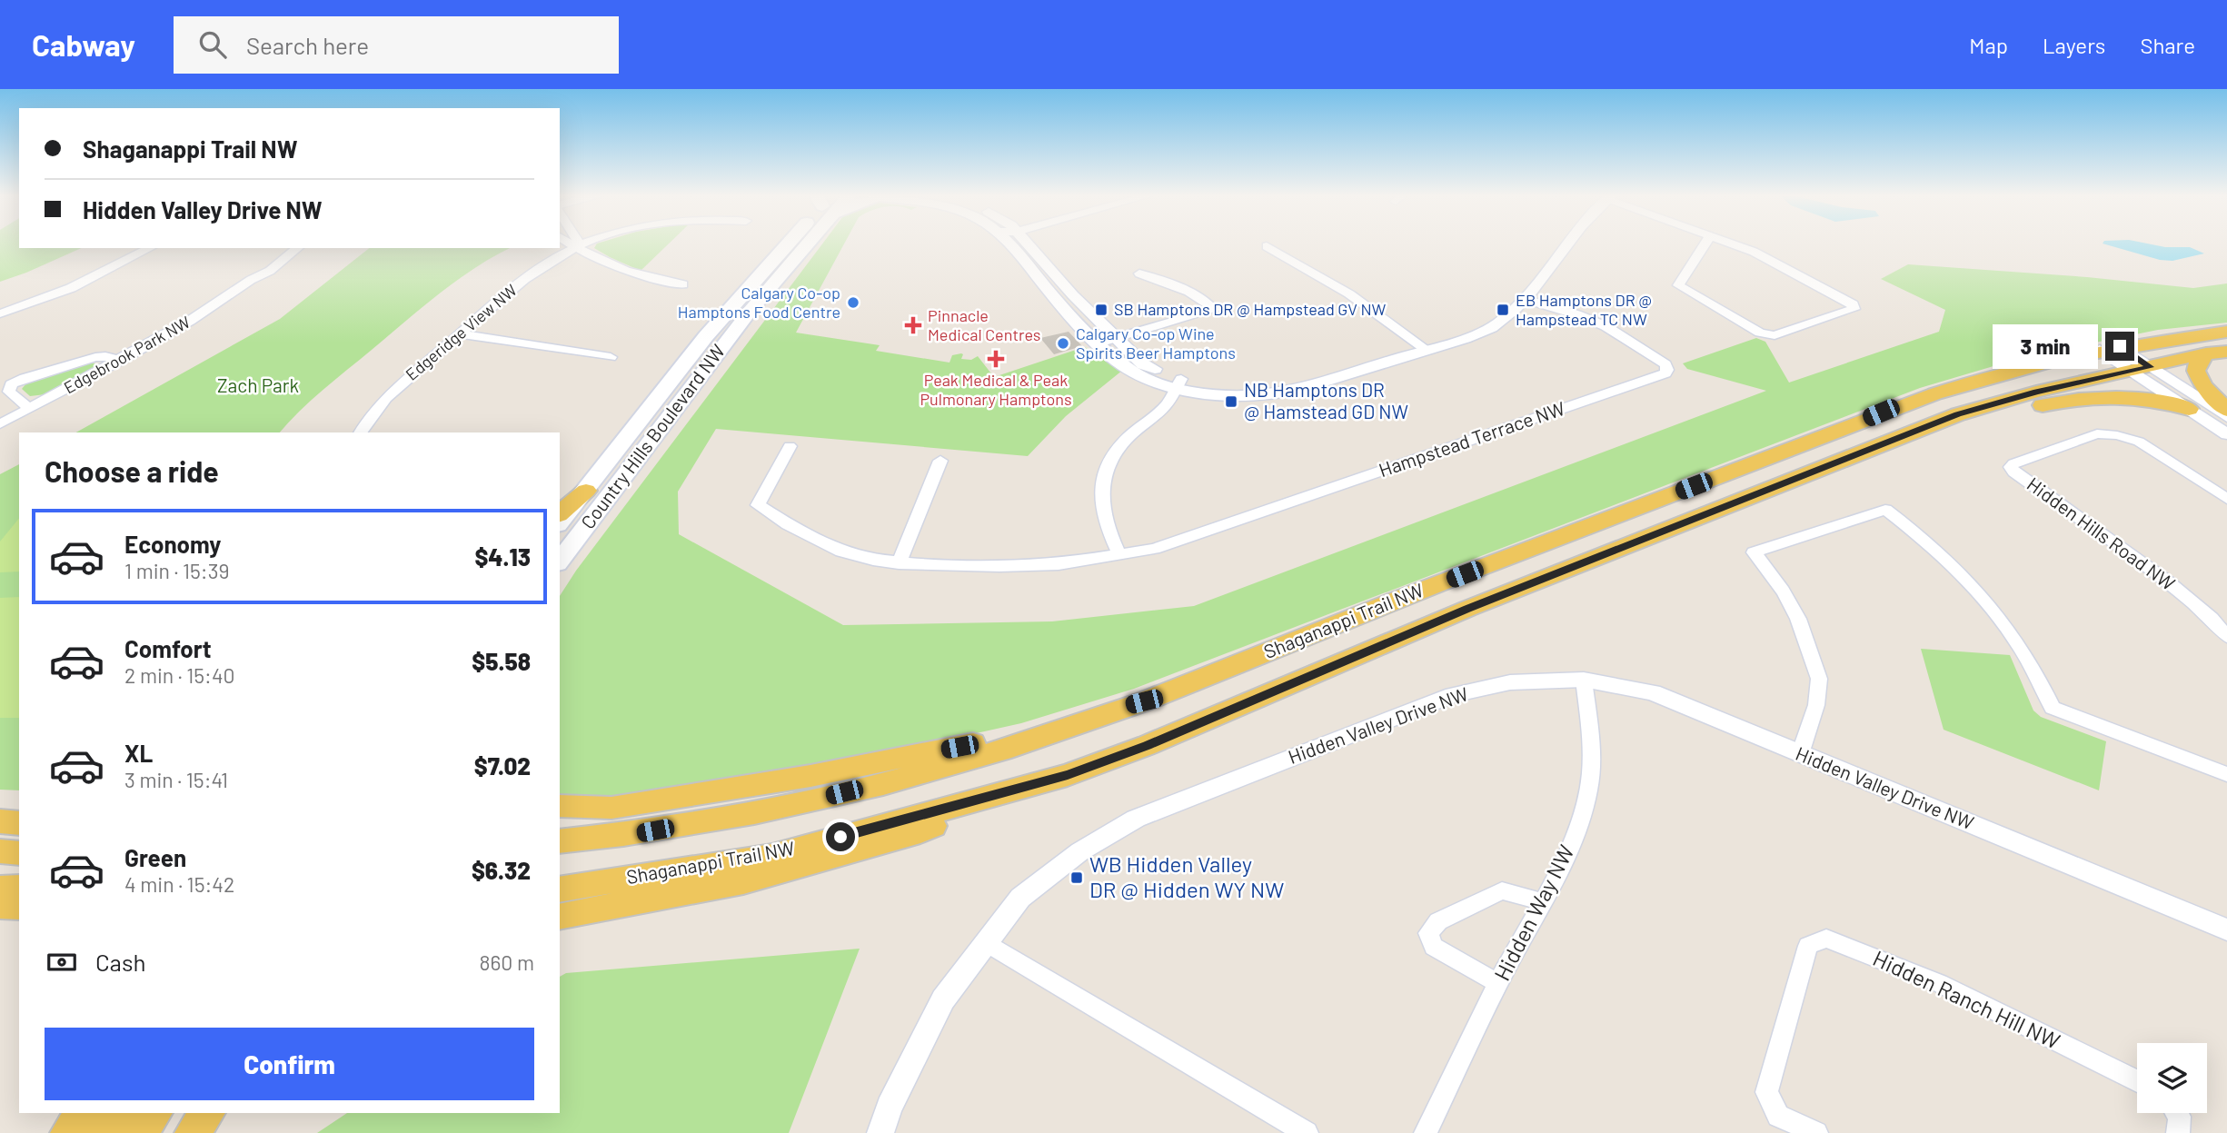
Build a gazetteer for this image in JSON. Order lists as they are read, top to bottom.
{
  "streets": {
    "main road": ["Country Hills Boulevard NW", "Shaganappi Trail NW"],
    "street": [
      "Edgeridge View NW",
      "Edgebrook Park NW",
      "Hampstead Terrace NW",
      "Hidden Hills Road NW",
      "Hidden Valley Drive NW",
      "Hidden Way NW",
      "Hidden Ranch Hill NW"
    ]
  },
  "crossings": [
    ["Hidden Valley Drive NW", "Hidden Way NW"]
  ],
  "parks": ["Zach Park"],
  "places": {
    "other": ["Calgary Co-op Hamptons Food Centre", "Calgary Co-op Wine Spirits Beer Hamptons"],
    "transit": [
      "SB Hamptons DR @ Hampstead GV NW",
      "EB Hamptons DR @ Hampstead TC NW",
      "NB Hamptons DR @ Hamstead GD NW",
      "WB Hidden Valley DR @ Hidden WY NW"
    ],
    "health": ["Pinnacle Medical Centres", "Peak Medical & Peak Pulmonary Hamptons"]
  },
  "page": {
    "header": "Cabway",
    "search": "Search here",
    "nav": ["Map", "Layers", "Share"],
    "banner": ["Shaganappi Trail NW", "Hidden Valley Drive NW"],
    "bubble": "3 min",
    "heading": "Choose a ride",
    "list": [
      {
        "name": "Economy",
        "note": "1 min · 15:39",
        "value": "$4.13"
      },
      {
        "name": "Comfort",
        "note": "2 min · 15:40",
        "value": "$5.58"
      },
      {
        "name": "XL",
        "note": "3 min · 15:41",
        "value": "$7.02"
      },
      {
        "name": "Green",
        "note": "4 min · 15:42",
        "value": "$6.32"
      }
    ],
    "pay": ["Cash", "860 m"],
    "buttons": "Confirm"
  }
}
